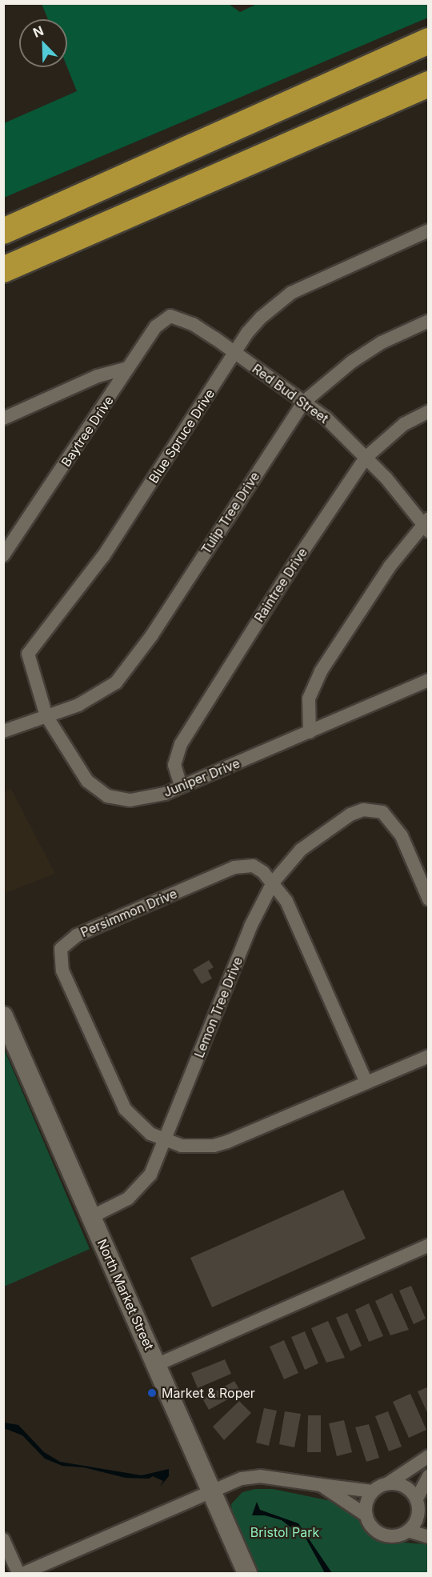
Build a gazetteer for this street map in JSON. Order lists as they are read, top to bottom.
{
  "streets": {
    "main road": ["North Market Street"],
    "street": [
      "Red Bud Street",
      "Baytree Drive",
      "Blue Spruce Drive",
      "Tulip Tree Drive",
      "Raintree Drive",
      "Juniper Drive",
      "Persimmon Drive",
      "Lemon Tree Drive"
    ]
  },
  "crossings": [
    ["Red Bud Street", "Baytree Drive"],
    ["Red Bud Street", "Blue Spruce Drive"],
    ["Red Bud Street", "Tulip Tree Drive"],
    ["Red Bud Street", "Raintree Drive"],
    ["Blue Spruce Drive", "Tulip Tree Drive"],
    ["Blue Spruce Drive", "Juniper Drive"],
    ["Tulip Tree Drive", "Juniper Drive"],
    ["Raintree Drive", "Juniper Drive"],
    ["Persimmon Drive", "Lemon Tree Drive"],
    ["Lemon Tree Drive", "North Market Street"]
  ],
  "parks": ["Bristol Park"],
  "places": ["Market & Roper"],
  "north": "top left"
}
